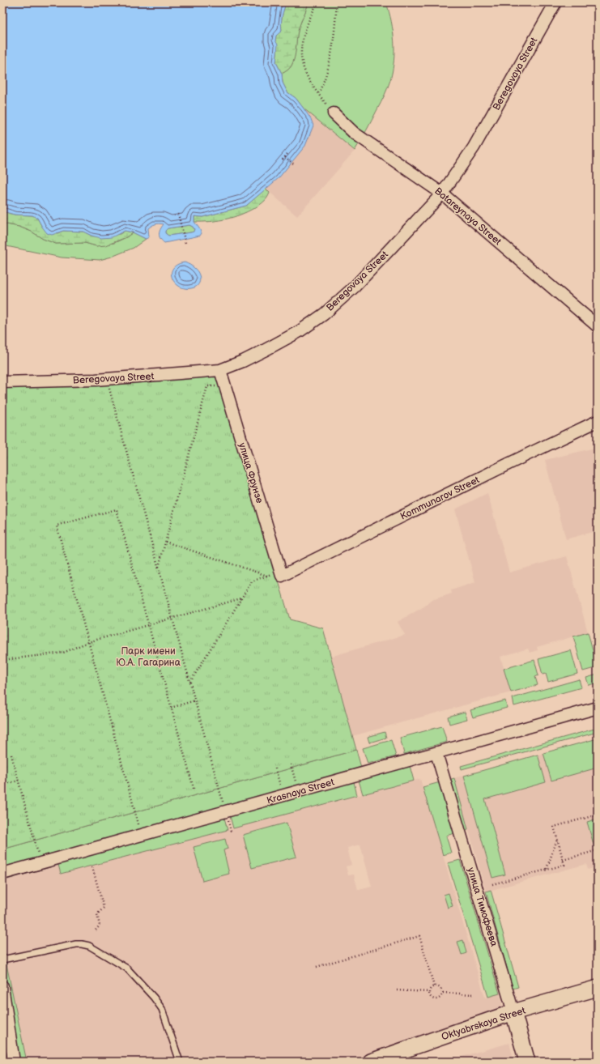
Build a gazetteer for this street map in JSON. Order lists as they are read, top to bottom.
{
  "streets": {
    "street": [
      "Beregovaya Street",
      "Batareynaya Street",
      "улица Фрунзе",
      "Kommunarov Street",
      "Krasnaya Street",
      "улица Тимофеева",
      "Oktyabrskaya Street"
    ]
  },
  "crossings": [
    ["Beregovaya Street", "Batareynaya Street"],
    ["Beregovaya Street", "улица Фрунзе"],
    ["улица Фрунзе", "Kommunarov Street"],
    ["Krasnaya Street", "улица Тимофеева"],
    ["улица Тимофеева", "Oktyabrskaya Street"]
  ],
  "parks": ["Парк имени Ю.А. Гагарина"]
}
